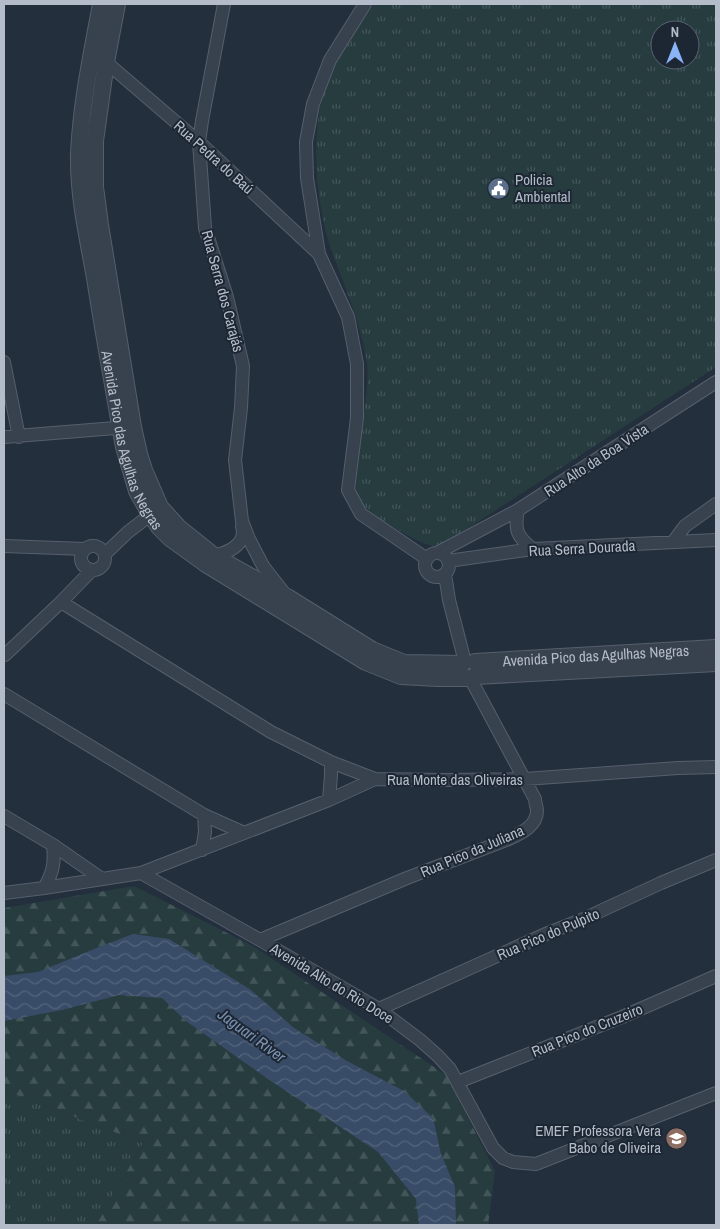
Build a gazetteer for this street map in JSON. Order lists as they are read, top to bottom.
{
  "streets": {
    "street": [
      "Rua Pedra do Baú",
      "Rua Serra dos Carajás",
      "Avenida Pico das Agulhas Negras",
      "Rua Alto da Boa Vista",
      "Rua Serra Dourada",
      "Rua Monte das Oliveiras",
      "Rua Pico da Juliana",
      "Rua Pico do Pulpito",
      "Avenida Alto do Rio Doce",
      "Rua Pico do Cruzeiro"
    ]
  },
  "crossings": [
    ["Rua Pedra do Baú", "Rua Serra dos Carajás"],
    ["Rua Pedra do Baú", "Avenida Pico das Agulhas Negras"],
    ["Rua Serra dos Carajás", "Avenida Pico das Agulhas Negras"],
    ["Avenida Pico das Agulhas Negras", "Rua Pico da Juliana"],
    ["Rua Alto da Boa Vista", "Rua Serra Dourada"],
    ["Rua Alto da Boa Vista", "Rua Pico da Juliana"],
    ["Rua Serra Dourada", "Rua Pico da Juliana"],
    ["Rua Monte das Oliveiras", "Rua Pico da Juliana"],
    ["Rua Pico da Juliana", "Avenida Alto do Rio Doce"],
    ["Rua Pico do Pulpito", "Avenida Alto do Rio Doce"],
    ["Avenida Alto do Rio Doce", "Rua Pico do Cruzeiro"]
  ],
  "water": ["Jaguari River"],
  "places": {
    "public building": ["Policia Ambiental"],
    "school or university": ["EMEF Professora Vera Babo de Oliveira"]
  },
  "north": "top"
}
